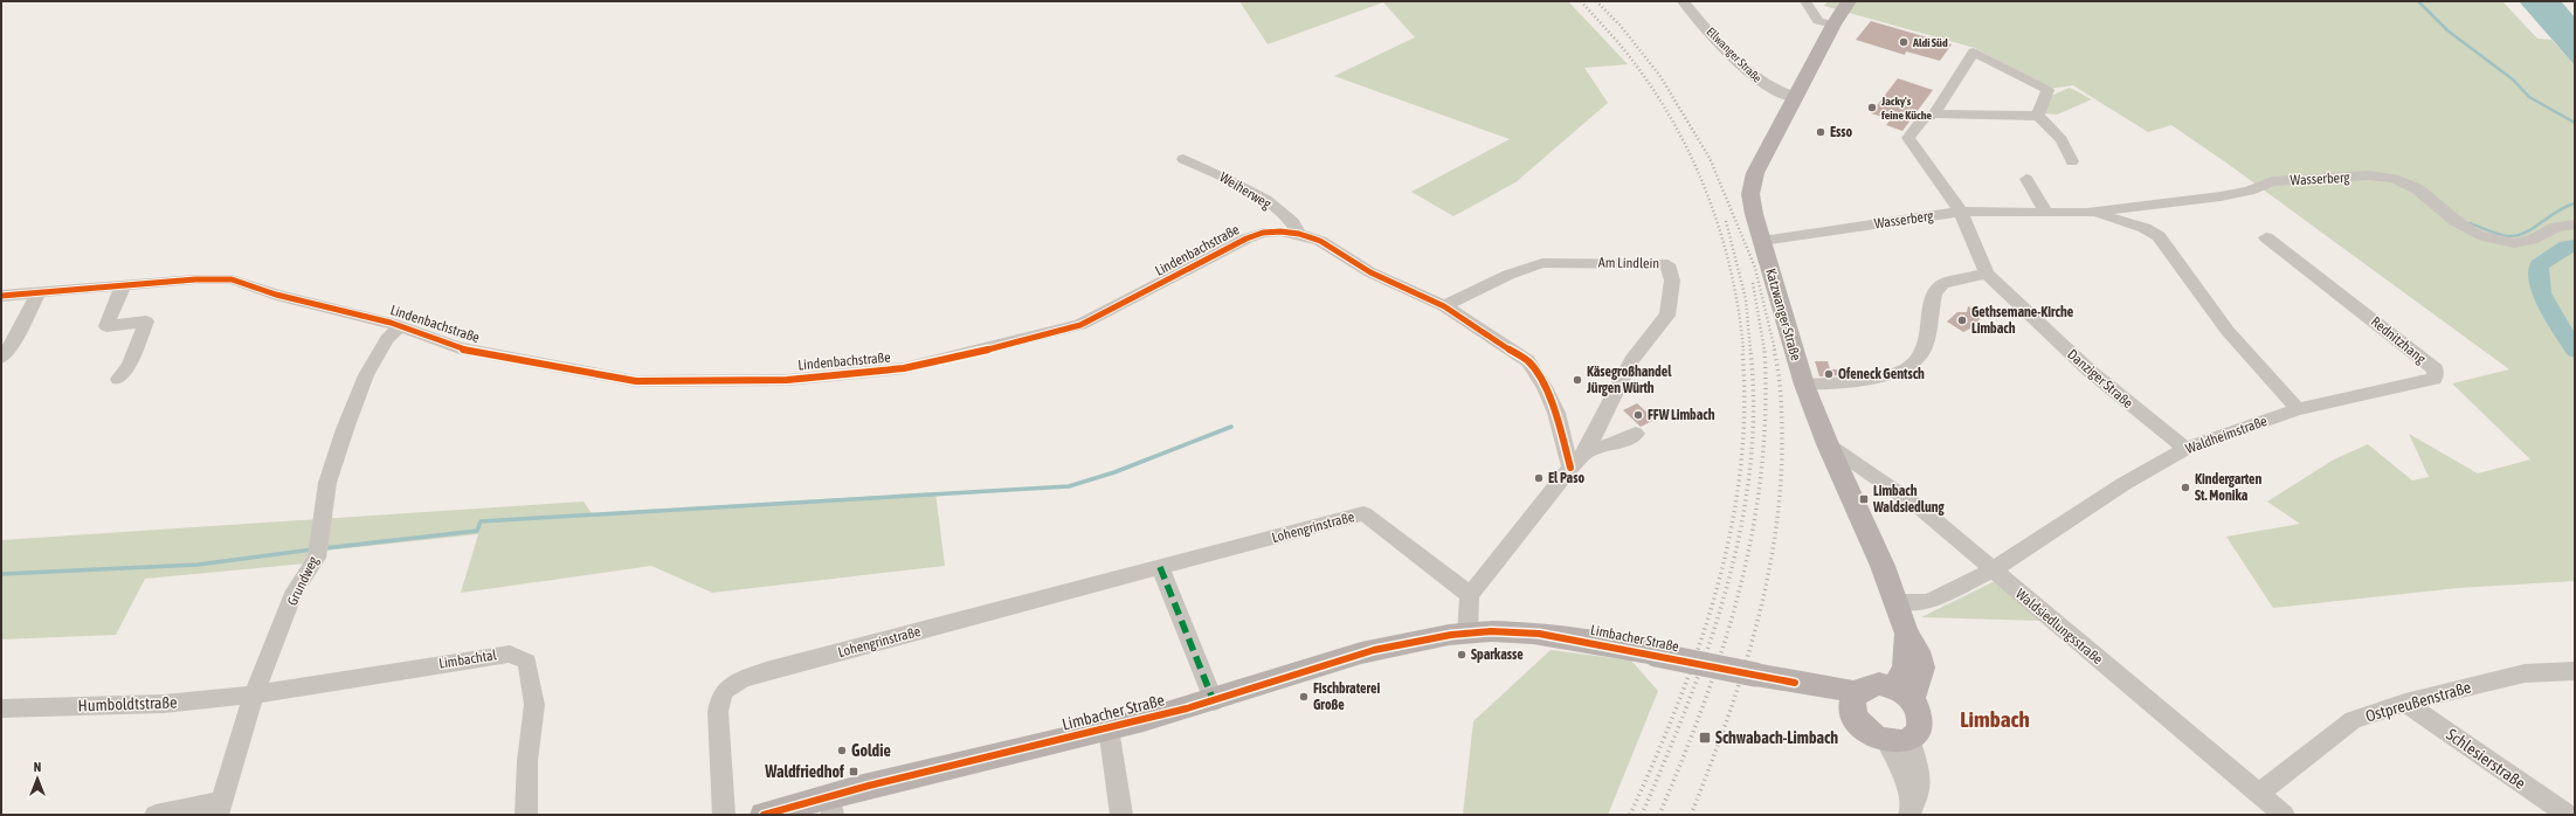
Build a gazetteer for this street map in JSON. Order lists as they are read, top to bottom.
{
  "streets": {
    "main road": ["Katzwanger Straße", "Limbacher Straße"],
    "street": [
      "Ellwanger Straße",
      "Wasserberg",
      "Weiherweg",
      "Lindenbachstraße",
      "Am Lindlein",
      "Rednitzhang",
      "Danziger Straße",
      "Waldheimstraße",
      "Lohengrinstraße",
      "Grundweg",
      "Waldsiedlungsstraße",
      "Limbachtal",
      "Ostpreußenstraße",
      "Humboldtstraße",
      "Schlesierstraße"
    ]
  },
  "crossings": [
    ["Ellwanger Straße", "Katzwanger Straße"],
    ["Wasserberg", "Katzwanger Straße"],
    ["Wasserberg", "Danziger Straße"],
    ["Weiherweg", "Lindenbachstraße"],
    ["Lindenbachstraße", "Am Lindlein"],
    ["Lindenbachstraße", "Grundweg"],
    ["Katzwanger Straße", "Waldheimstraße"],
    ["Katzwanger Straße", "Waldsiedlungsstraße"],
    ["Katzwanger Straße", "Limbacher Straße"],
    ["Rednitzhang", "Waldheimstraße"],
    ["Danziger Straße", "Waldheimstraße"],
    ["Waldheimstraße", "Waldsiedlungsstraße"],
    ["Grundweg", "Limbachtal"],
    ["Grundweg", "Humboldtstraße"],
    ["Waldsiedlungsstraße", "Ostpreußenstraße"],
    ["Limbachtal", "Humboldtstraße"],
    ["Ostpreußenstraße", "Schlesierstraße"]
  ],
  "districts": ["Limbach"],
  "places": {
    "other": [
      "Aldi Süd",
      "Jacky's feine Küche",
      "Esso",
      "Gethsemane-Kirche Limbach",
      "Ofeneck Gentsch",
      "Käsegroßhandel Jürgen Würth",
      "FFW Limbach",
      "El Paso",
      "Kindergarten St. Monika",
      "Sparkasse",
      "Fischbraterei Große",
      "Goldie"
    ],
    "transit": ["Limbach Waldsiedlung", "Schwabach-Limbach", "Waldfriedhof"]
  },
  "north": "top"
}
